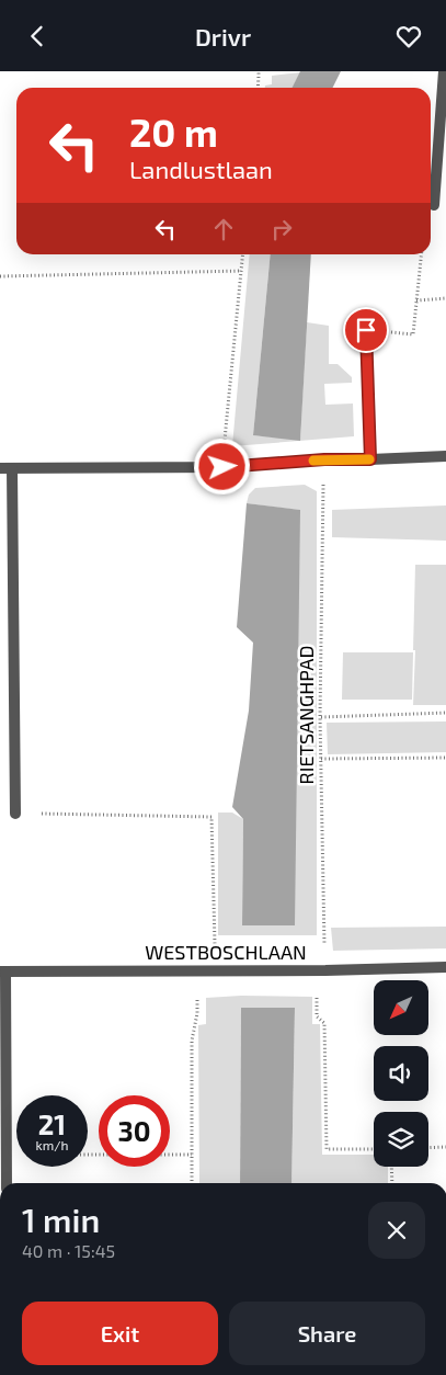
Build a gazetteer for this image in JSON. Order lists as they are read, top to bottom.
{
  "streets": {
    "street": ["WESTBOSCHLAAN"],
    "path": ["RIETSANGHPAD"]
  },
  "crossings": [
    ["RIETSANGHPAD", "WESTBOSCHLAAN"]
  ],
  "north": "bottom left",
  "page": {
    "header": "Drivr",
    "turn": ["20 m", "Landlustlaan"],
    "speed": "21 km/h",
    "limit": "30",
    "heading": ["1 min", "40 m · 15:45"],
    "buttons": ["Exit", "Share"]
  }
}
